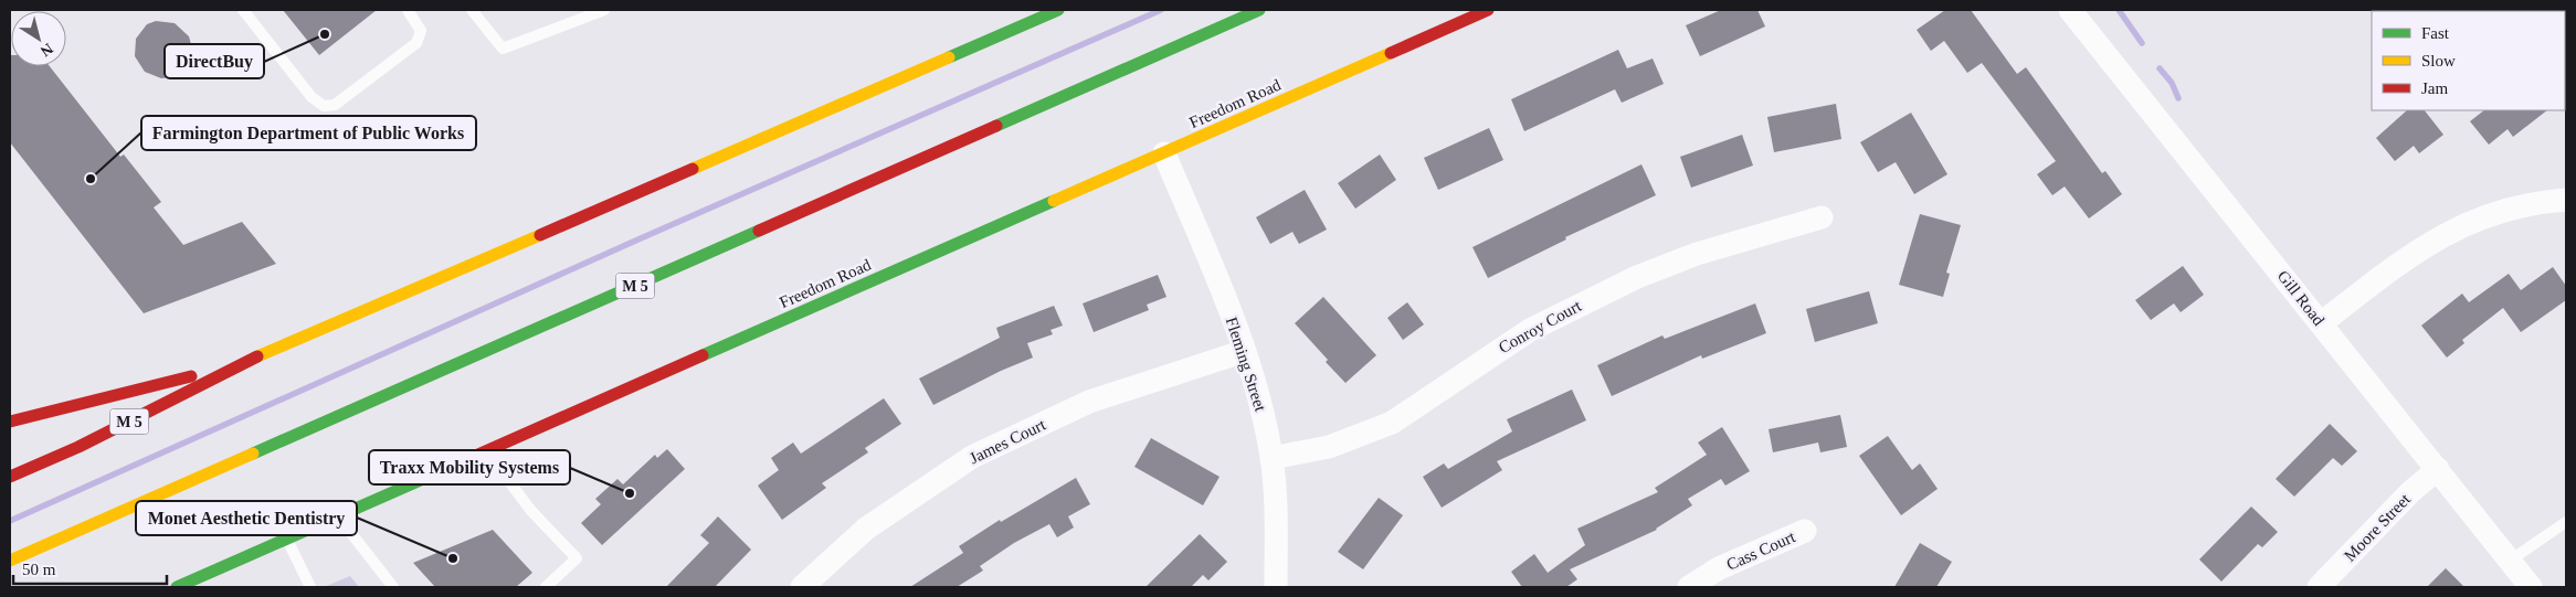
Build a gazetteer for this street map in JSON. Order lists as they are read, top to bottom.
{
  "streets": {
    "main road": ["Freedom Road", "M 5"],
    "street": [
      "Gill Road",
      "Conroy Court",
      "Fleming Street",
      "James Court",
      "Moore Street",
      "Cass Court"
    ]
  },
  "crossings": [
    ["Freedom Road", "Fleming Street"],
    ["Gill Road", "Moore Street"],
    ["Conroy Court", "Fleming Street"],
    ["Fleming Street", "James Court"]
  ],
  "places": [
    "DirectBuy",
    "Farmington Department of Public Works",
    "Traxx Mobility Systems",
    "Monet Aesthetic Dentistry"
  ],
  "legend": ["Fast", "Slow", "Jam"],
  "scale_bar": "50 m",
  "north": "bottom right"
}
